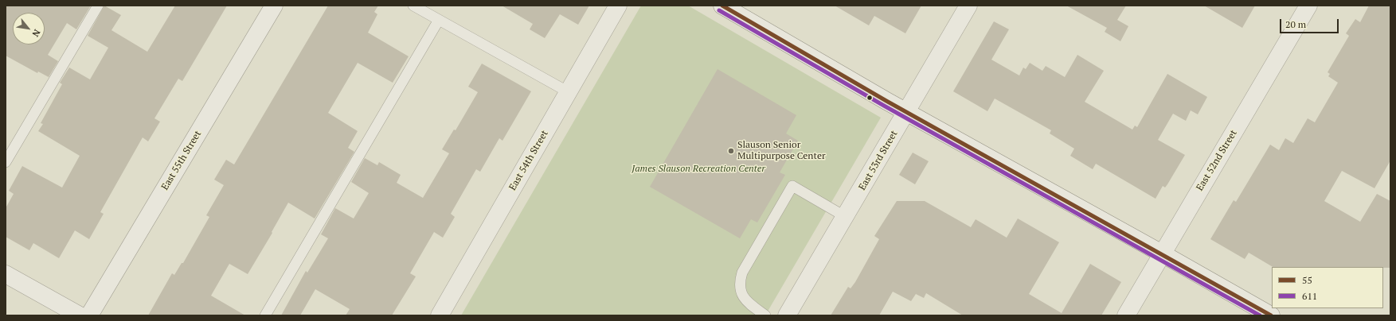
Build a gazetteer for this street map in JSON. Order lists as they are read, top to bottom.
{
  "streets": {
    "street": [
      "East 55th Street",
      "East 54th Street",
      "East 53rd Street",
      "East 52nd Street"
    ]
  },
  "parks": ["James Slauson Recreation Center"],
  "places": ["Slauson Senior Multipurpose Center"],
  "lines": ["transit line 55", "transit line 611"],
  "legend": ["55", "611"],
  "scale_bar": "20 m",
  "north": "bottom right"
}
